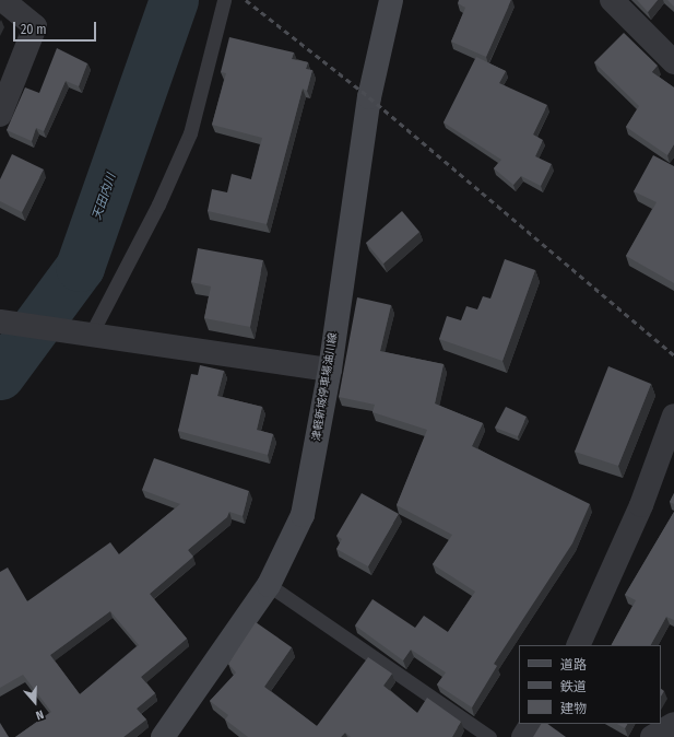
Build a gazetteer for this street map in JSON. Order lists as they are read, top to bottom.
{
  "streets": {
    "main road": ["津軽新城停車場油川線"]
  },
  "water": ["天田内川"],
  "legend": ["道路", "鉄道", "建物"],
  "scale_bar": "20 m",
  "north": "bottom"
}
